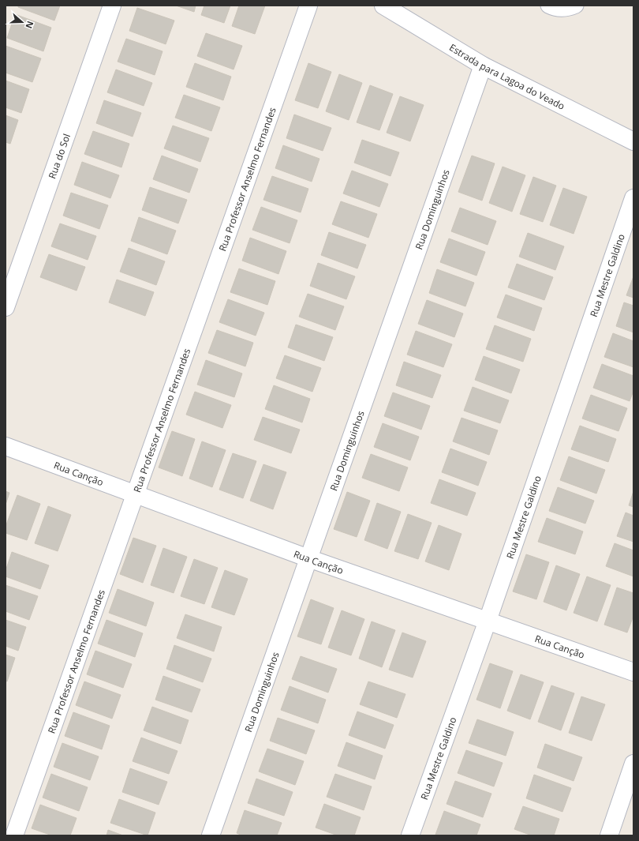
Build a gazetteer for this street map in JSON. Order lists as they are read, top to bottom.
{
  "streets": {
    "street": [
      "Estrada para Lagoa do Veado",
      "Rua do Sol",
      "Rua Professor Anselmo Fernandes",
      "Rua Dominguinhos",
      "Rua Mestre Galdino",
      "Rua Canção"
    ]
  },
  "crossings": [
    ["Estrada para Lagoa do Veado", "Rua Dominguinhos"],
    ["Rua Professor Anselmo Fernandes", "Rua Canção"],
    ["Rua Dominguinhos", "Rua Canção"],
    ["Rua Mestre Galdino", "Rua Canção"]
  ],
  "north": "right"
}
